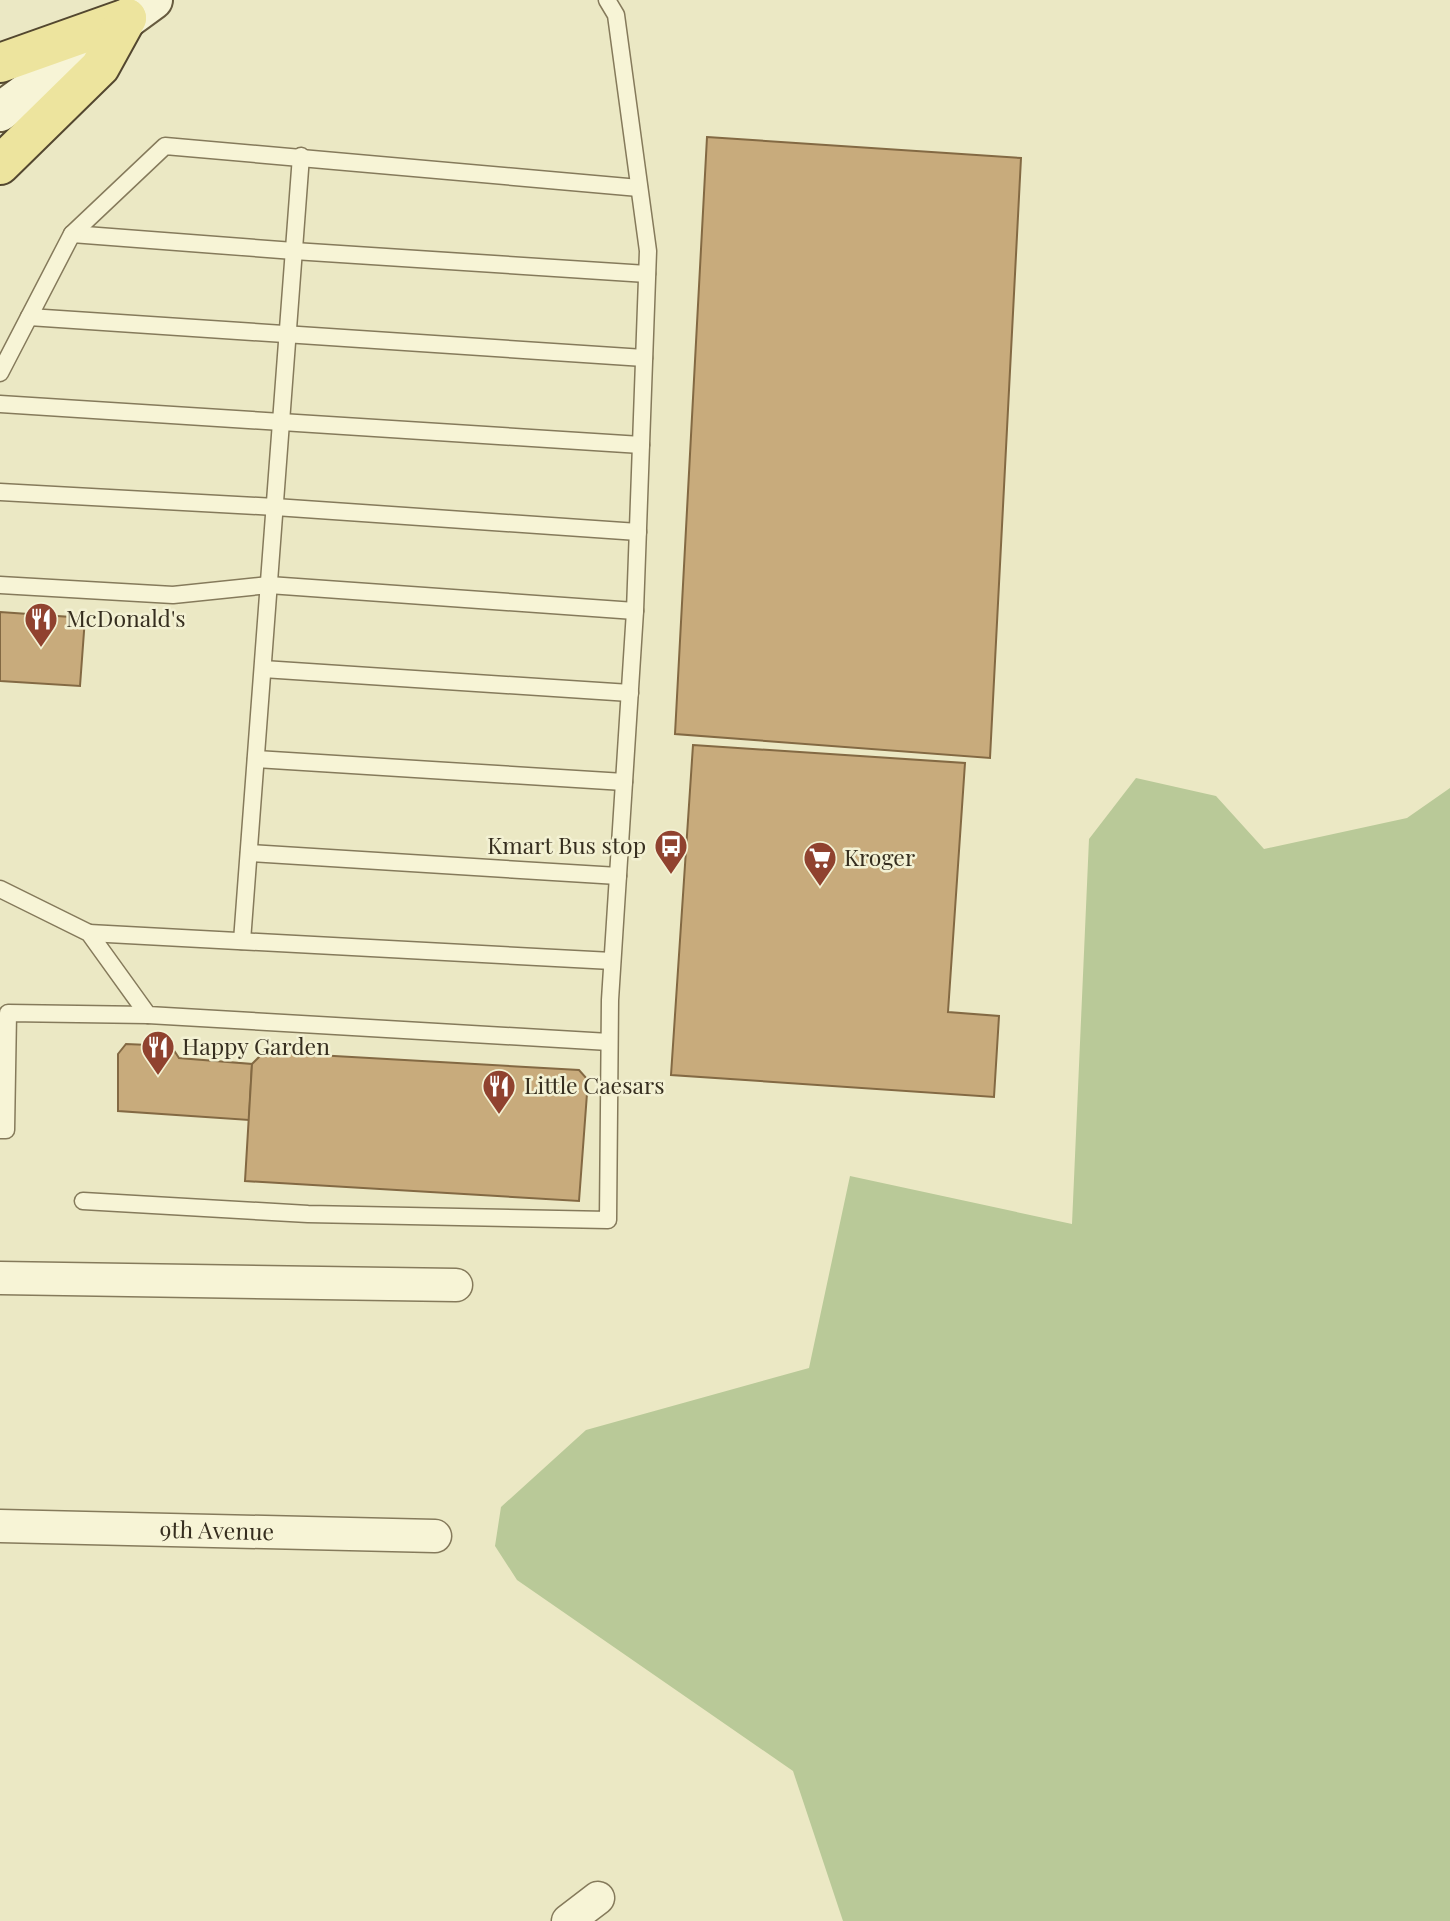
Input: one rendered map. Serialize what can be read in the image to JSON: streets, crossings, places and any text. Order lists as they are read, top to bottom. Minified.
{"streets":{"street":["9th Avenue"]},"places":{"restaurant":["McDonald's","Happy Garden","Little Caesars"],"bus stop":["Kmart Bus stop"],"supermarket":["Kroger"]}}
